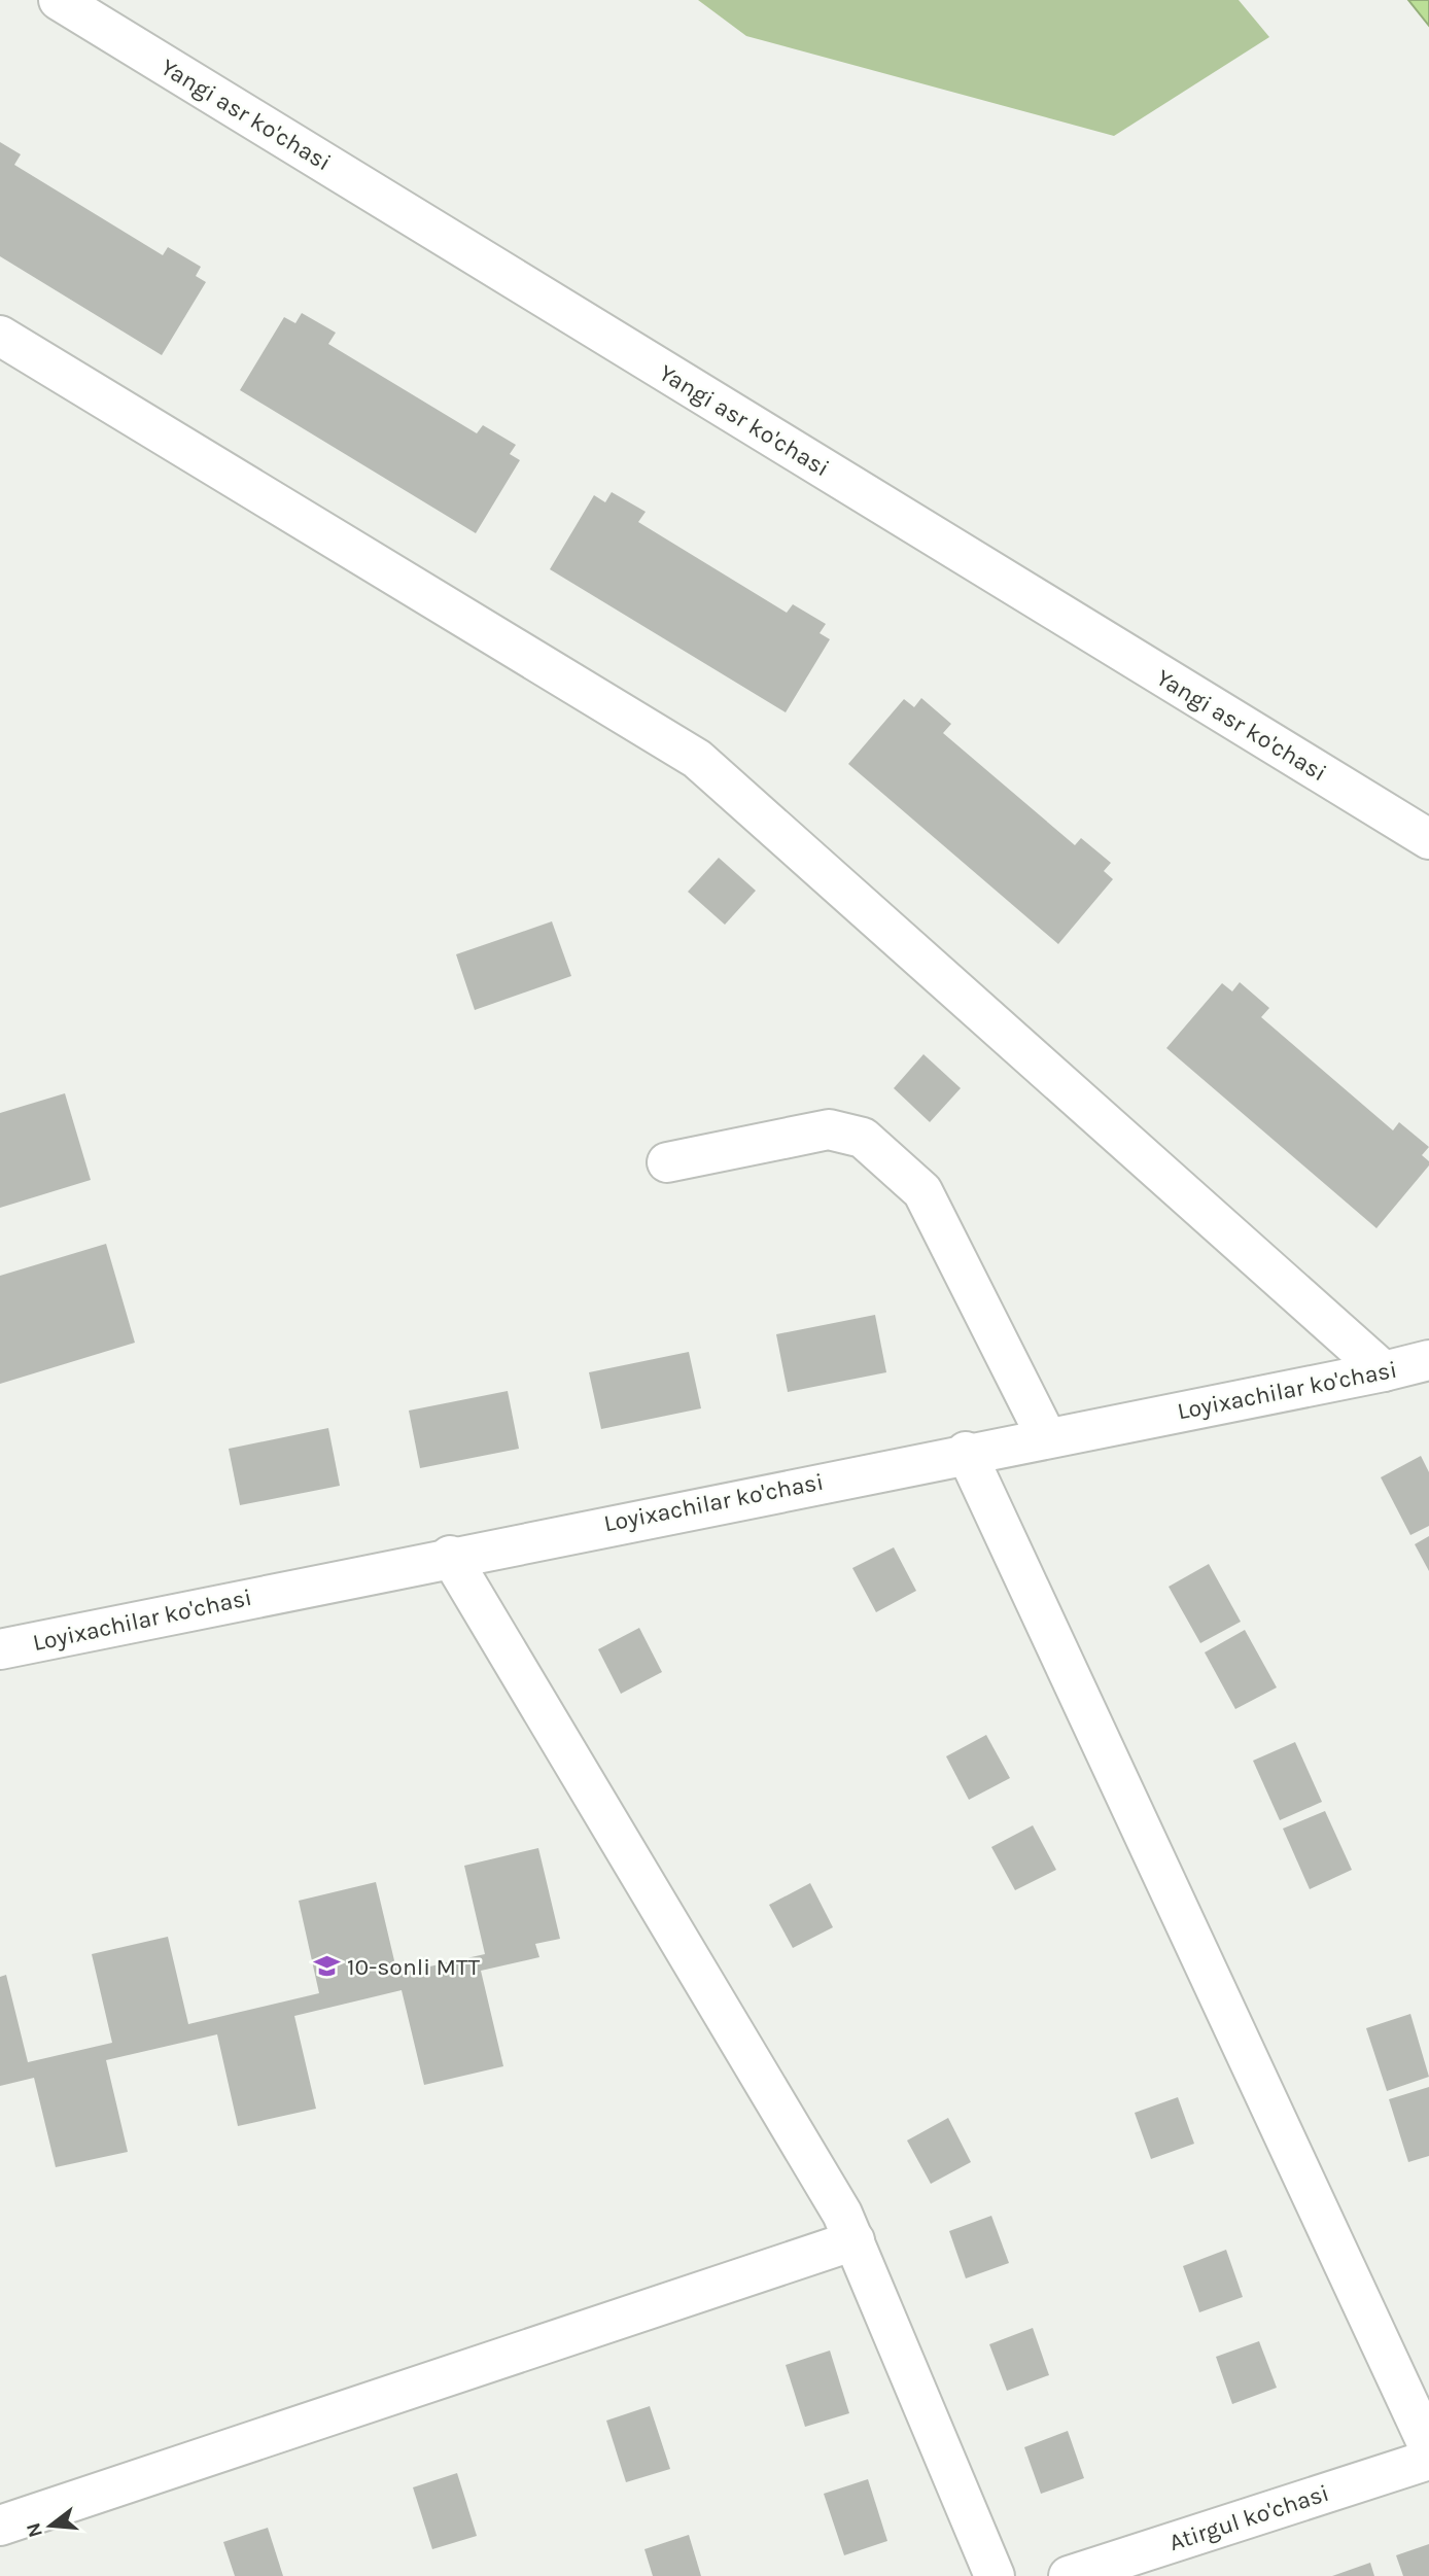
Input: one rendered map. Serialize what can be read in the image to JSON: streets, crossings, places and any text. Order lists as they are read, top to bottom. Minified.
{"streets":{"street":["Yangi asr ko'chasi","Loyixachilar ko'chasi","Atirgul ko'chasi"]},"places":{"school or university":["10-sonli MTT"]},"north":"left"}
